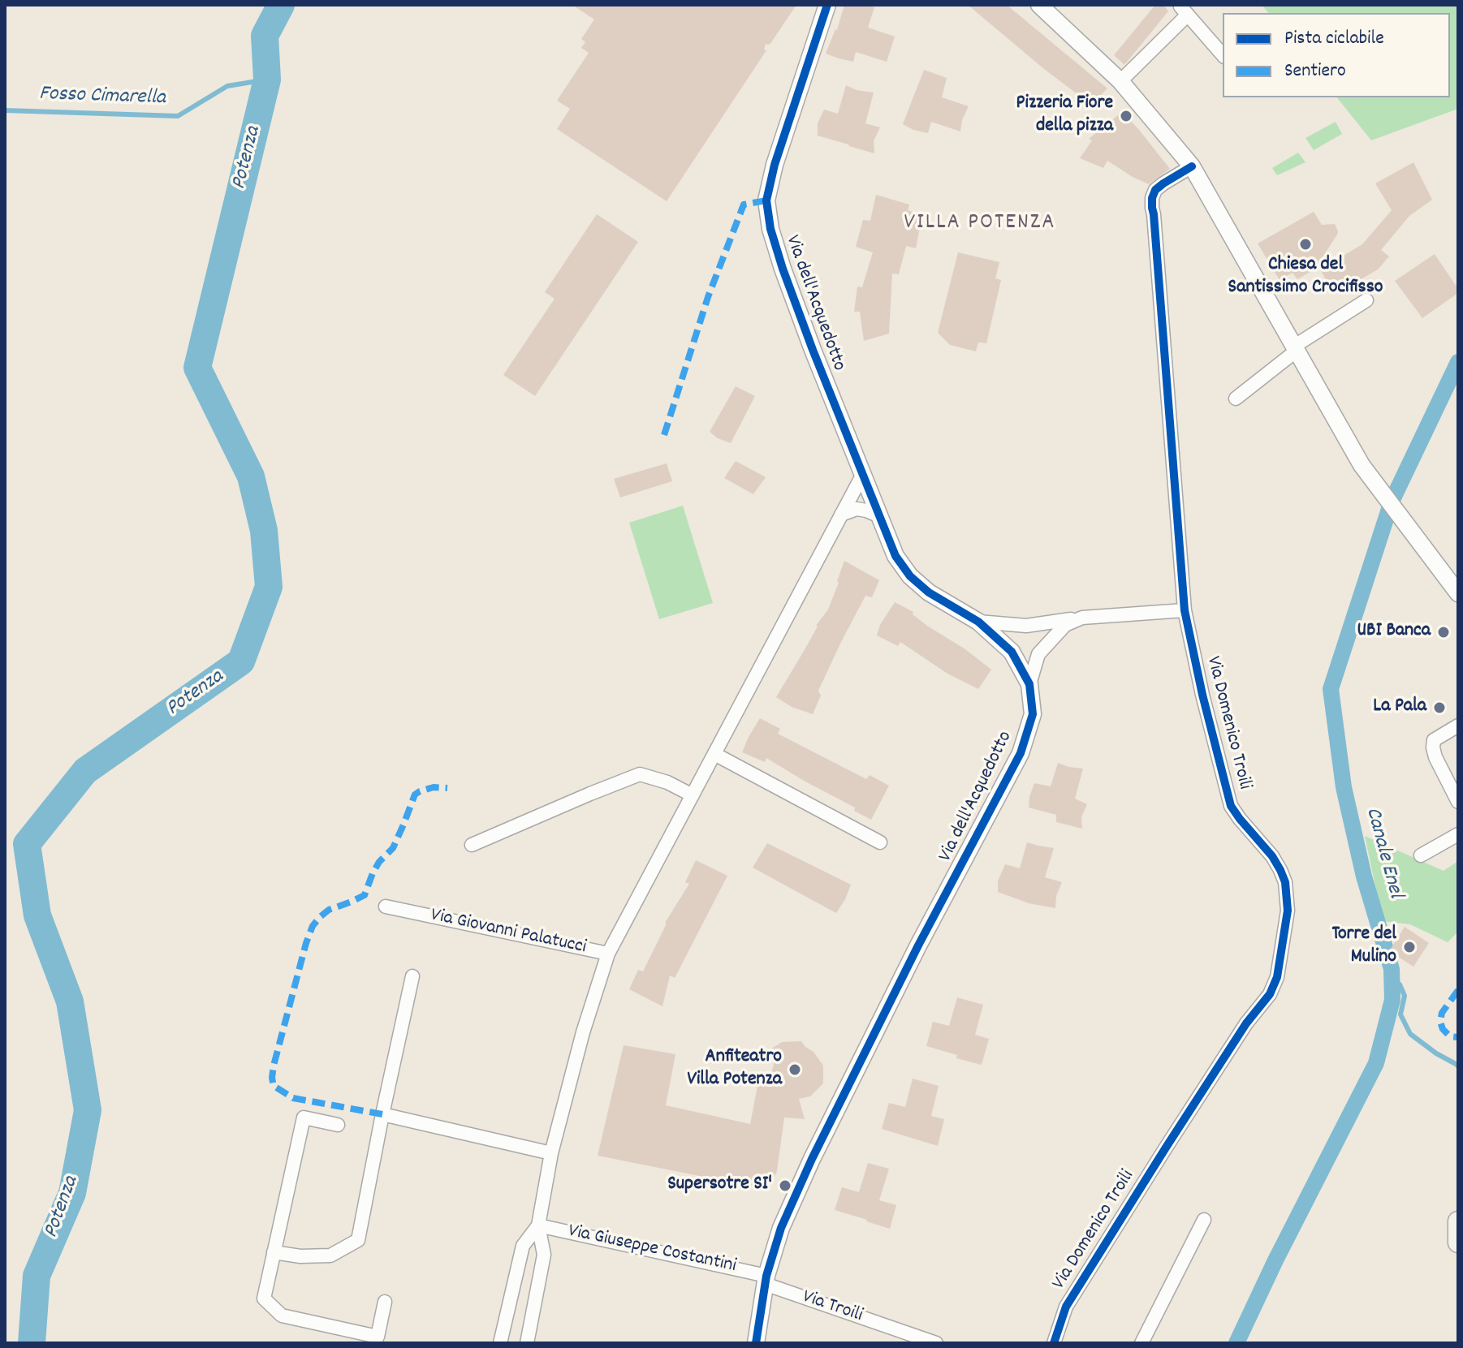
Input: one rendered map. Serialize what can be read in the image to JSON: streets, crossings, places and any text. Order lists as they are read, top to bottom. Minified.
{"streets":{"street":["Via dell'Acquedotto","Via Domenico Troili","Via Giovanni Palatucci","Via Giuseppe Costantini","Via Troili"]},"crossings":[["Via dell'Acquedotto","Via Giovanni Palatucci"],["Via dell'Acquedotto","Via Giuseppe Costantini"],["Via dell'Acquedotto","Via Troili"],["Via Giovanni Palatucci","Via Giuseppe Costantini"],["Via Giuseppe Costantini","Via Troili"]],"districts":["VILLA POTENZA"],"water":["Fosso Cimarella","Potenza","Canale Enel"],"places":["Pizzeria Fiore della pizza","Chiesa del Santissimo Crocifisso","UBI Banca","La Pala","Torre del Mulino","Anfiteatro Villa Potenza","Supersotre SI'"],"legend":["Pista ciclabile","Sentiero"]}
